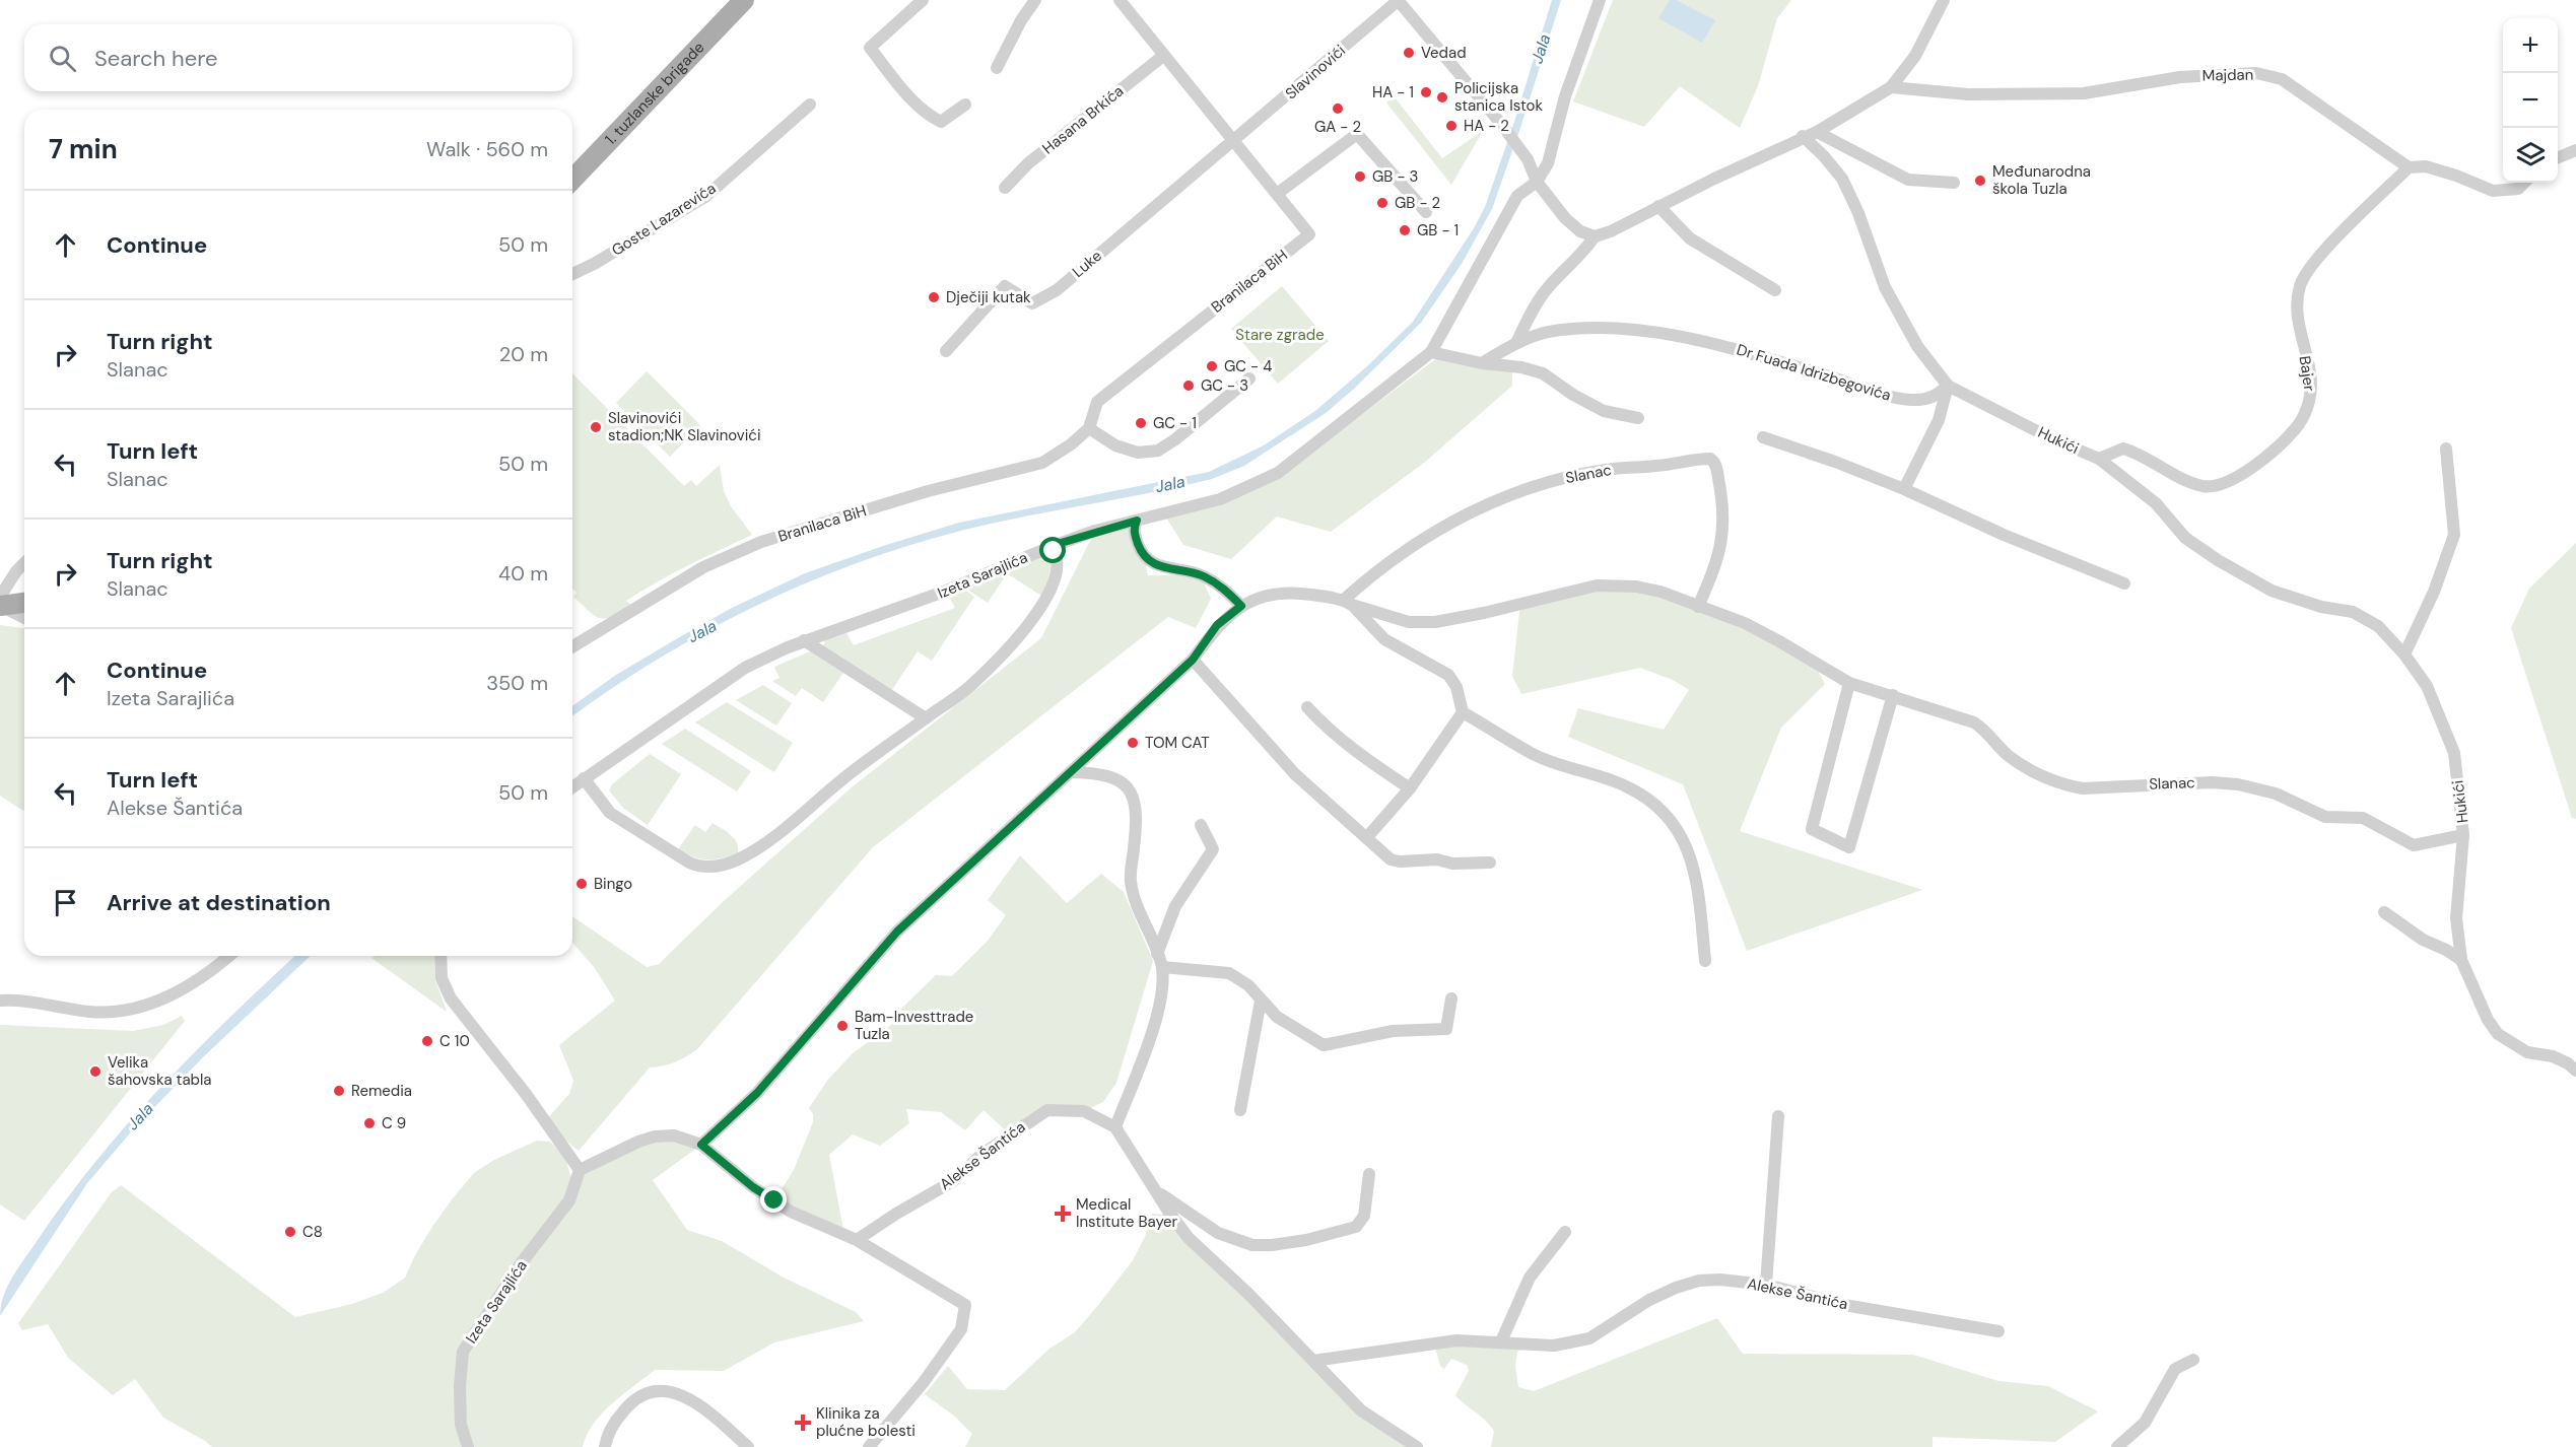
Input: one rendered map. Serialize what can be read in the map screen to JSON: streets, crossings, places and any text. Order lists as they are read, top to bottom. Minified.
{"streets":{"main road":["1. tuzlanske brigade"],"street":["Slavinovići","Majdan","Hasana Brkića","Goste Lazarevića","Luke","Branilaca BiH","Dr Fuada Idrizbegovića","Bajer","Hukići","Slanac","Izeta Sarajlića","Alekse Šantića"]},"crossings":[["Slavinovići","Luke"],["Majdan","Bajer"],["Dr Fuada Idrizbegovića","Hukići"],["Bajer","Hukići"],["Hukići","Slanac"]],"water":["Jala"],"parks":["Stare zgrade"],"places":{"other":["Vedad","HA - 1","Policijska stanica Istok","GA - 2","HA - 2","GB - 3","Međunarodna škola Tuzla","GB - 2","GB - 1","Dječiji kutak","GC - 4","GC - 3","GC - 1","Slavinovići stadion;NK Slavinovići","TOM CAT","Bingo","Bam-Investtrade Tuzla","C 10","Velika šahovska tabla","Remedia","C 9","C8"],"health":["Medical Institute Bayer","Klinika za plućne bolesti"]},"page":{"map_buttons":["+","−"],"search":"Search here","heading":["7 min","Walk · 560 m"],"list":[["Continue","50 m"],["Turn right","Slanac","20 m"],["Turn left","Slanac","50 m"],["Turn right","Slanac","40 m"],["Continue","Izeta Sarajlića","350 m"],["Turn left","Alekse Šantića","50 m"],"Arrive at destination"]}}
